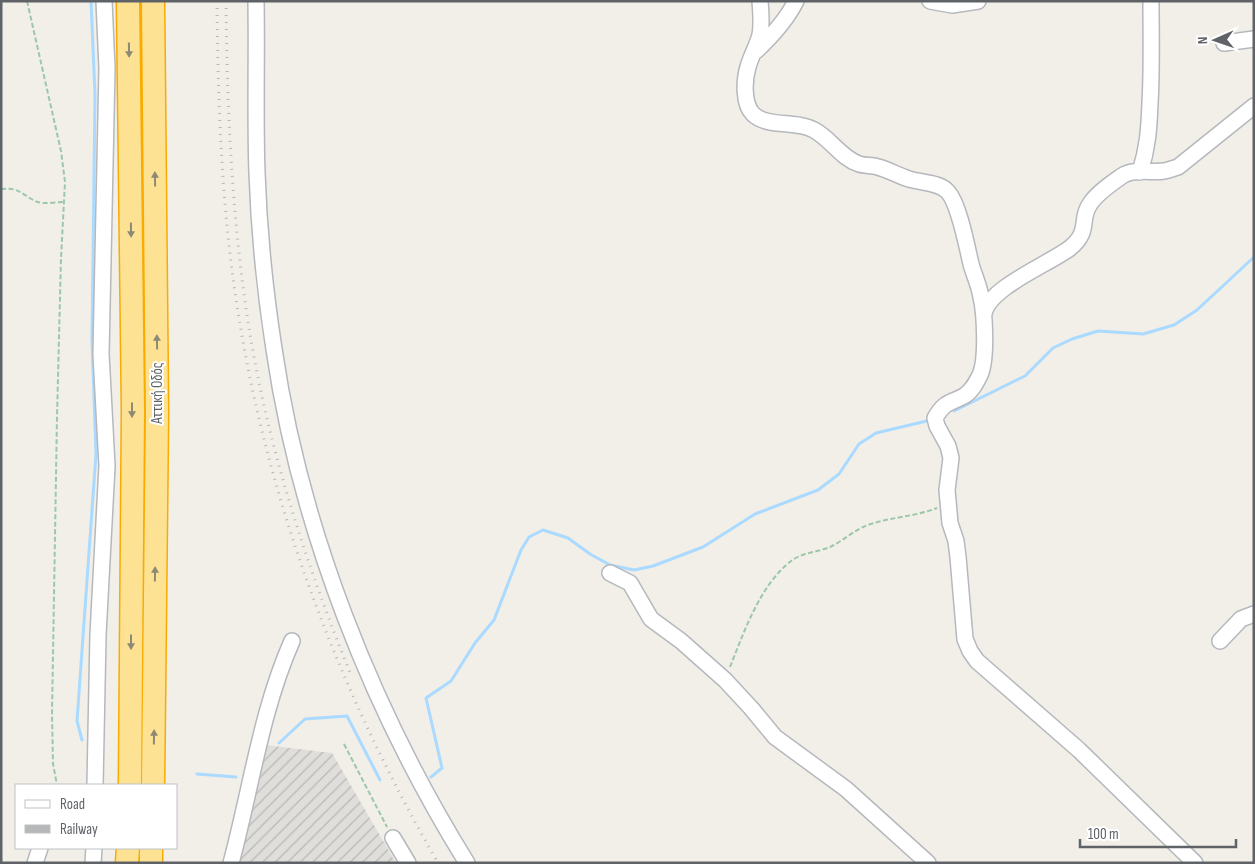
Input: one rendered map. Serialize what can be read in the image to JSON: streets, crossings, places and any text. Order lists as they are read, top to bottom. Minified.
{"streets":{"highway":["Αττική Οδός"]},"legend":["Road","Railway"],"scale_bar":"100 m","north":"left"}
